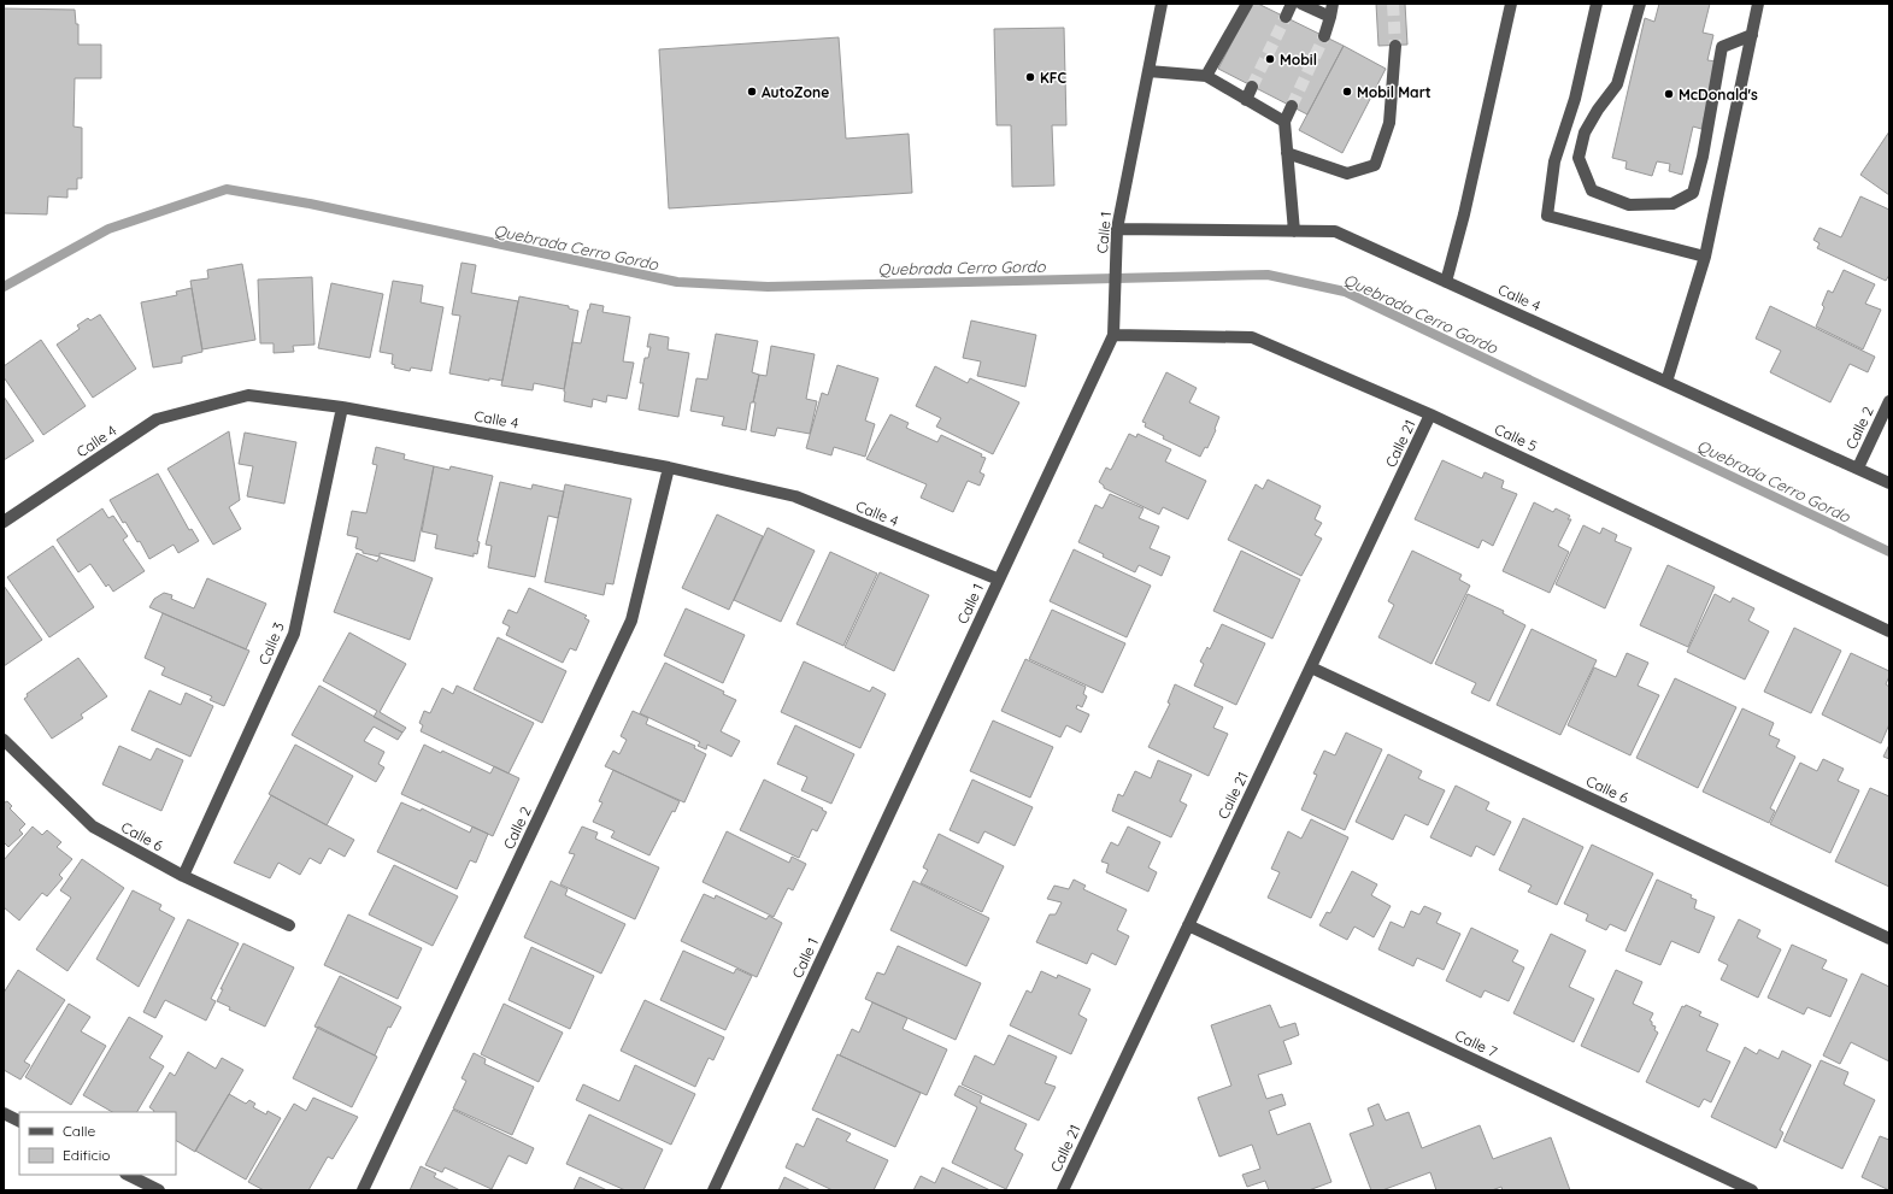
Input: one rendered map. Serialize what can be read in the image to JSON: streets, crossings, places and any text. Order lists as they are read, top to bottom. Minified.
{"streets":{"street":["Calle 1","Calle 4","Calle 2","Calle 5","Calle 21","Calle 3","Calle 6","Calle 7"]},"crossings":[["Calle 1","Calle 4"],["Calle 1","Calle 5"],["Calle 4","Calle 2"],["Calle 4","Calle 3"],["Calle 5","Calle 21"],["Calle 21","Calle 6"],["Calle 21","Calle 7"],["Calle 3","Calle 6"]],"water":["Quebrada Cerro Gordo"],"places":["Mobil","KFC","AutoZone","Mobil Mart","McDonald's"],"legend":["Calle","Edificio"]}
